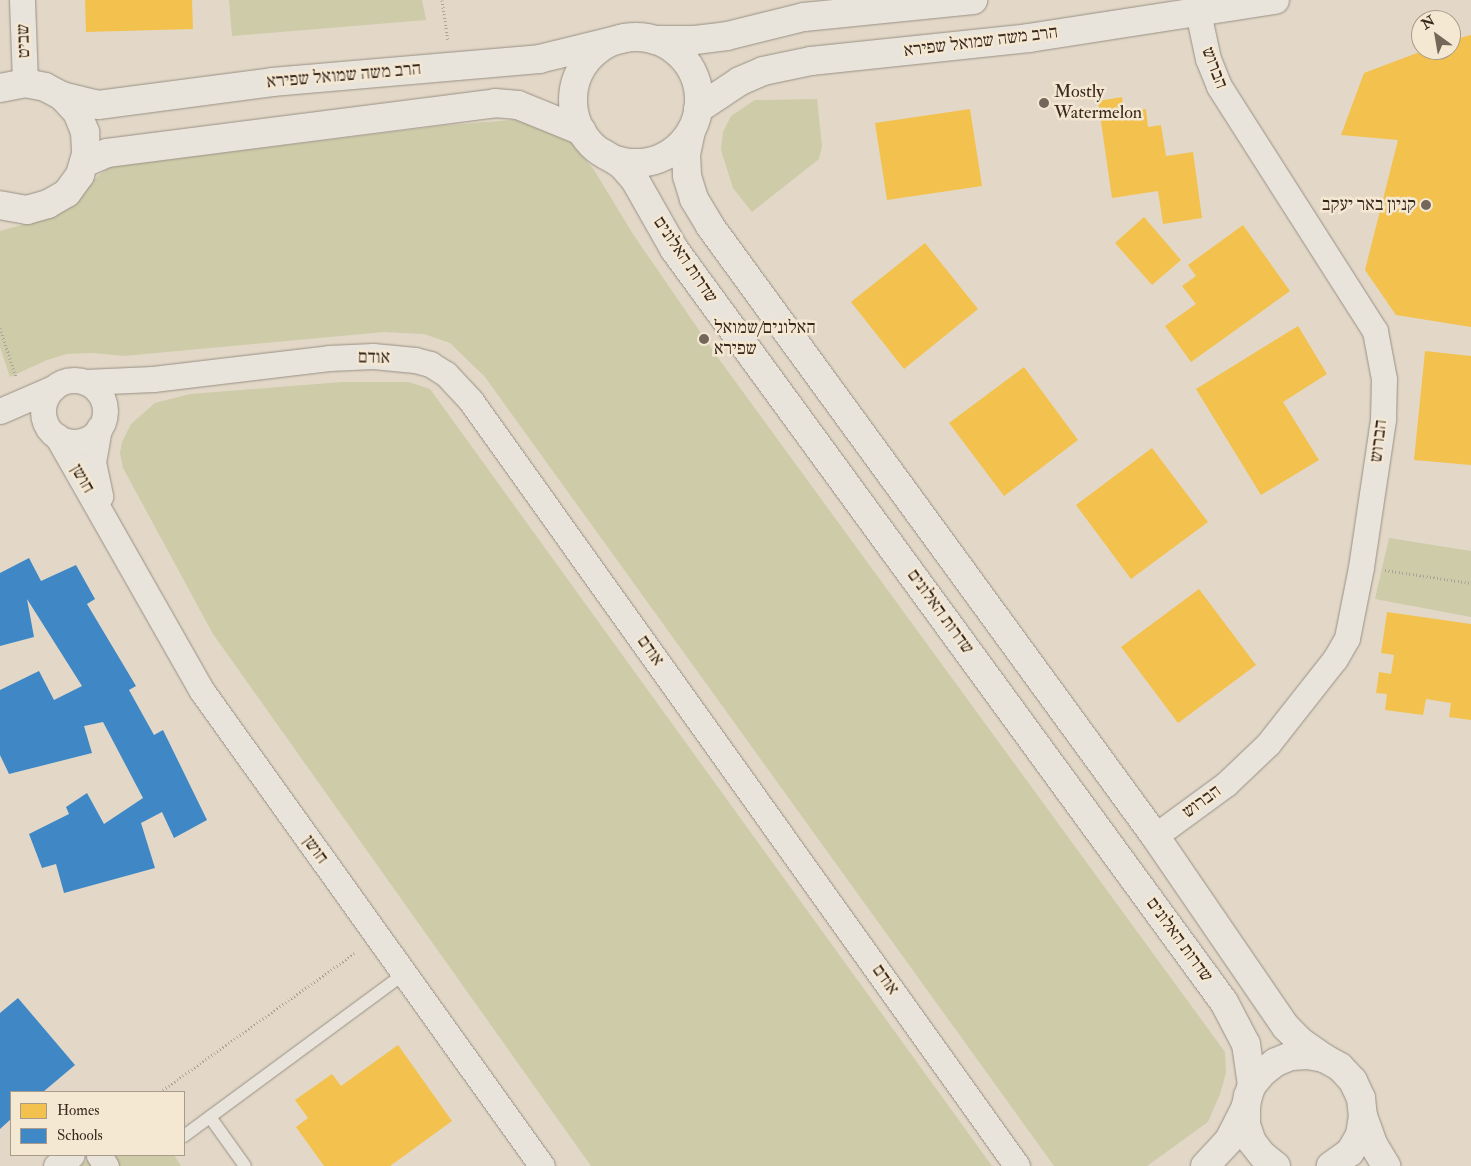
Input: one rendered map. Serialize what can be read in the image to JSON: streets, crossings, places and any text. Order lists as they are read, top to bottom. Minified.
{"streets":{"main road":["הרב משה שמואל שפירא","שדרות האלונים"],"street":["שביט","הברוש","אודם","חושן"]},"crossings":[["הרב משה שמואל שפירא","הברוש"],["הרב משה שמואל שפירא","שדרות האלונים"],["אודם","חושן"]],"places":["Mostly Watermelon","קניון באר יעקב","האלונים/שמואל שפירא"],"legend":["Homes","Schools"],"north":"top left"}
